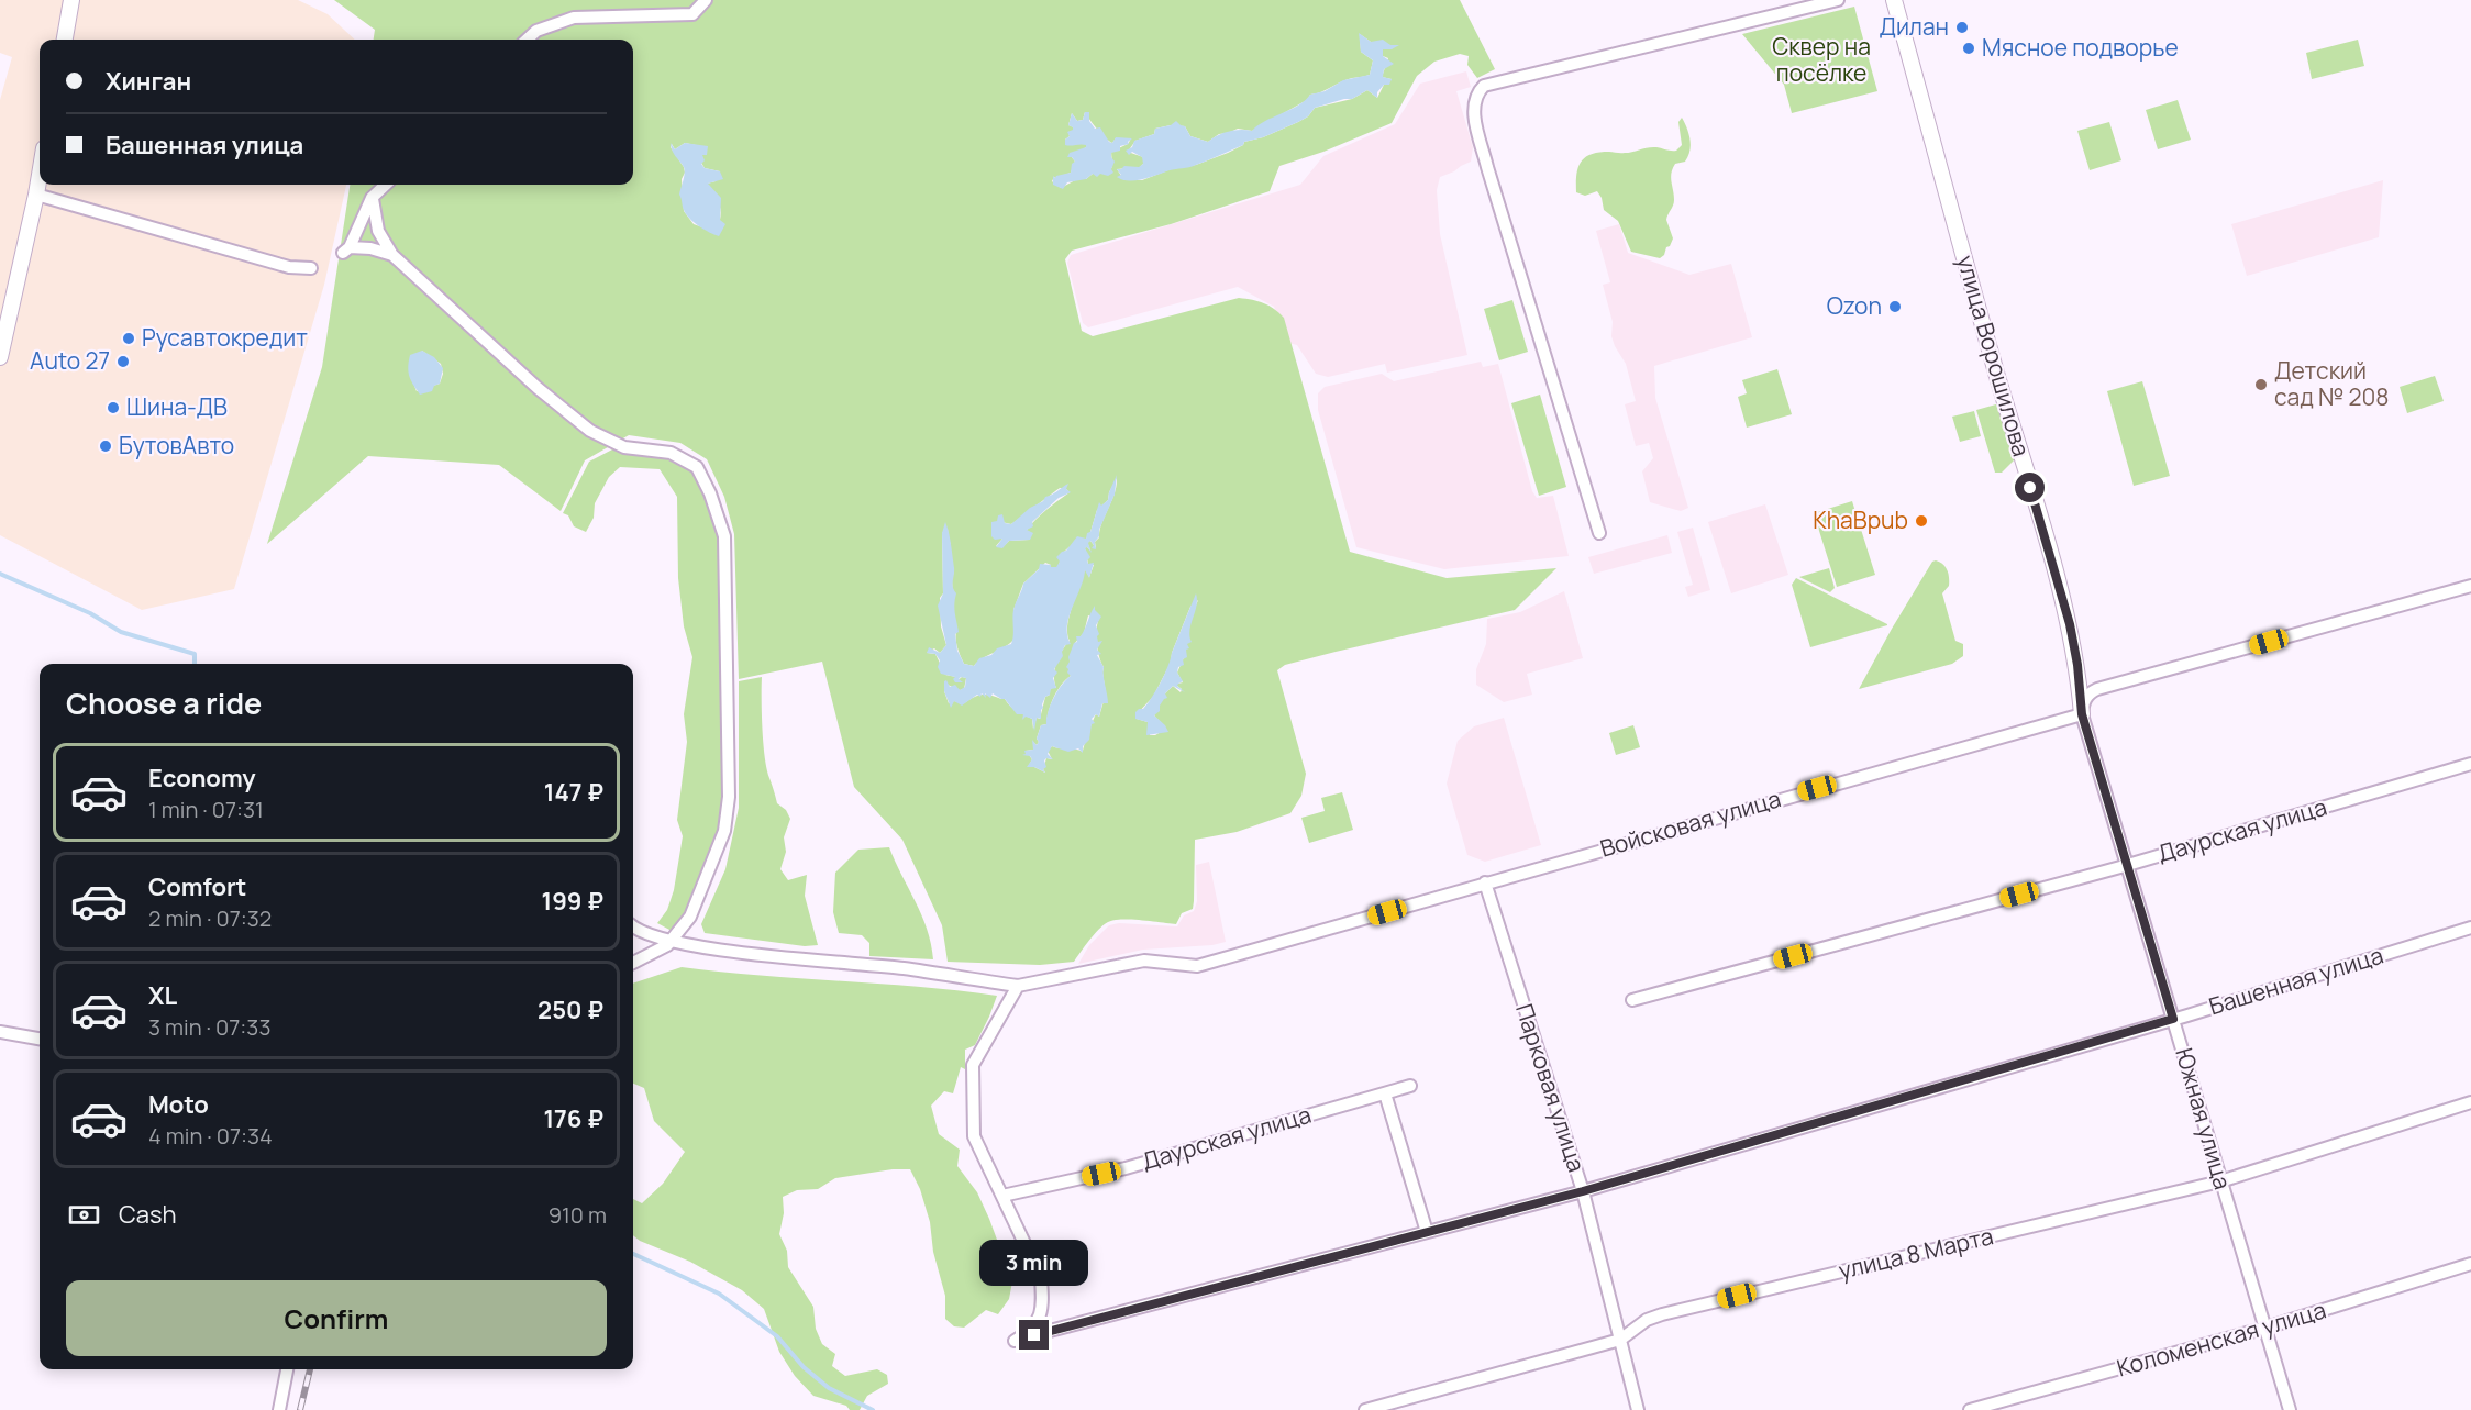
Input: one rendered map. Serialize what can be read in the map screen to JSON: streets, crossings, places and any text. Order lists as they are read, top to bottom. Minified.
{"streets":{"main road":["улица Ворошилова"],"street":["Войсковая улица","Даурская улица","Башенная улица","Парковая улица","Южная улица","улица 8 Марта","Коломенская улица"]},"crossings":[["улица Ворошилова","Войсковая улица"],["улица Ворошилова","Южная улица"],["Войсковая улица","Парковая улица"],["Войсковая улица","Южная улица"],["Даурская улица","Башенная улица"],["Даурская улица","Южная улица"],["Башенная улица","Парковая улица"],["Башенная улица","Южная улица"],["Парковая улица","улица 8 Марта"],["Южная улица","улица 8 Марта"],["Южная улица","Коломенская улица"]],"parks":["Сквер на посёлке"],"places":["Дилан","Мясное подворье","Ozon","Русавтокредит","Auto 27","Детский сад № 208","Шина-ДВ","БутовАвто","KhaBpub"],"page":{"banner":["Хинган","Башенная улица"],"heading":"Choose a ride","list":[{"name":"Economy","note":"1 min · 07:31","value":"147 ₽"},{"name":"Comfort","note":"2 min · 07:32","value":"199 ₽"},{"name":"XL","note":"3 min · 07:33","value":"250 ₽"},{"name":"Moto","note":"4 min · 07:34","value":"176 ₽"}],"pay":["Cash","910 m"],"bubble":"3 min","buttons":"Confirm"}}
